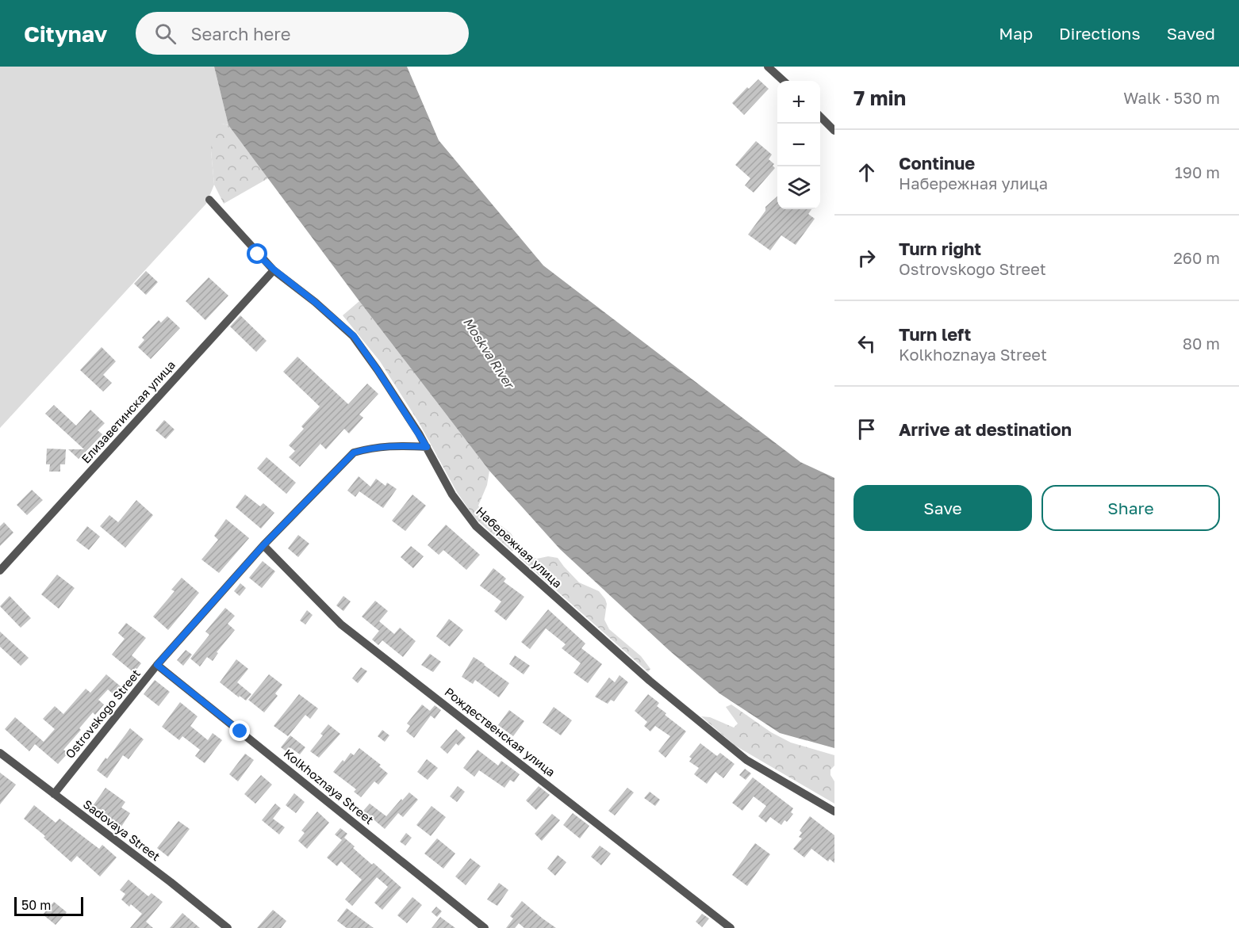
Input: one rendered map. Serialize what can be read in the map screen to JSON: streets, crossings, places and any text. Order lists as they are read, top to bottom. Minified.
{"streets":{"street":["Елизаветинская улица","Набережная улица","Ostrovskogo Street","Рождественская улица","Kolkhoznaya Street","Sadovaya Street"]},"crossings":[["Елизаветинская улица","Набережная улица"],["Набережная улица","Ostrovskogo Street"],["Ostrovskogo Street","Рождественская улица"],["Ostrovskogo Street","Kolkhoznaya Street"],["Ostrovskogo Street","Sadovaya Street"]],"water":["Moskva River"],"scale_bar":"50 m","page":{"header":"Citynav","search":"Search here","nav":["Map","Directions","Saved"],"heading":["7 min","Walk · 530 m"],"map_buttons":["+","−"],"list":[["Continue","Набережная улица","190 m"],["Turn right","Ostrovskogo Street","260 m"],["Turn left","Kolkhoznaya Street","80 m"],"Arrive at destination"],"buttons":["Save","Share"],"scale":"50 m"}}
